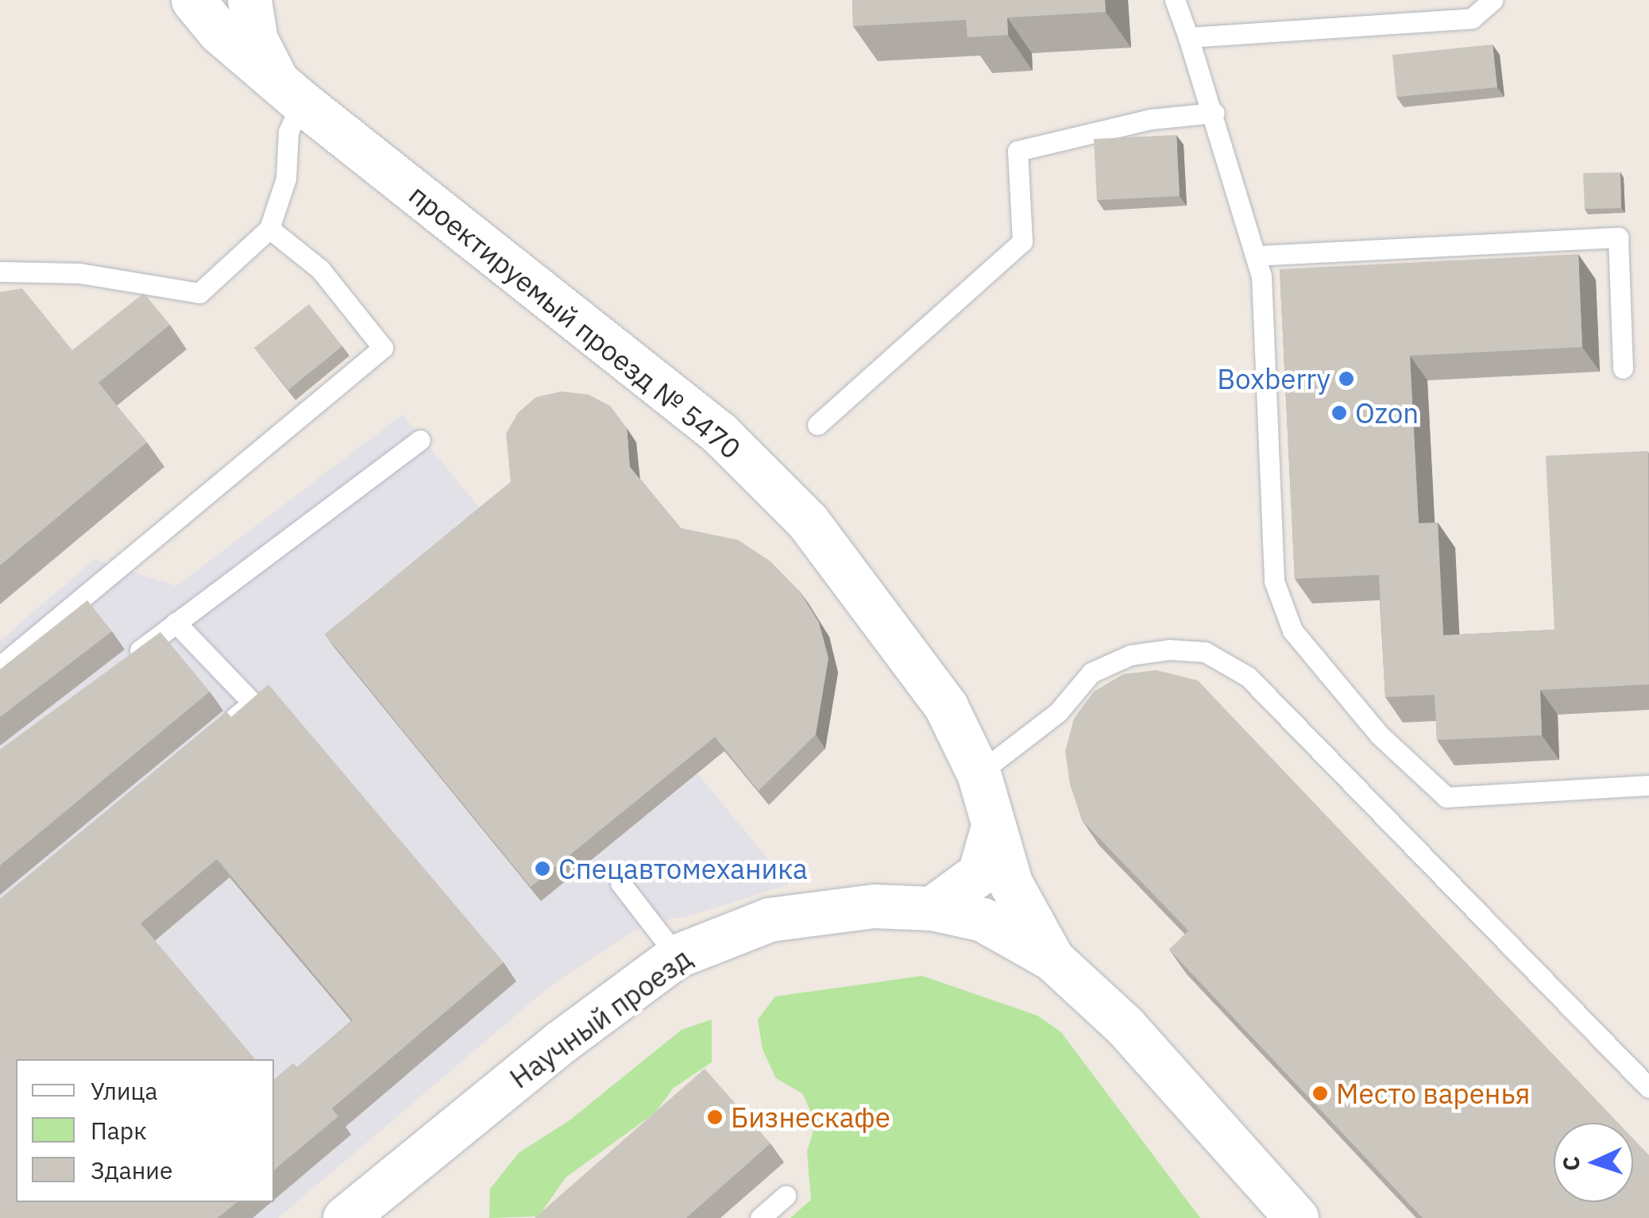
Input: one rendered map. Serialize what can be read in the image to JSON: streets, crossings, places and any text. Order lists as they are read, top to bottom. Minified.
{"streets":{"street":["проектируемый проезд № 5470","Научный проезд"]},"crossings":[["проектируемый проезд № 5470","Научный проезд"]],"places":["Boxberry","Ozon","Спецавтомеханика","Место варенья","Бизнескафе"],"legend":["Улица","Парк","Здание"],"north":"left"}
